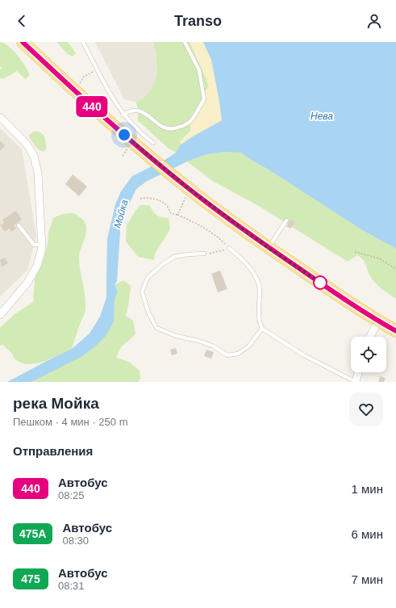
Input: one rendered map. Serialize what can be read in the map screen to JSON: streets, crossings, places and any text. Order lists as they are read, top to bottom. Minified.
{"water":["Нева","Мойка"],"lines":["bus line 440"],"page":{"header":"Transo","on_map":"440","heading":[["река Мойка","Пешком · 4 мин · 250 m"],"Отправления"],"list":[{"mark":"440","name":"Автобус","note":"08:25","value":"1 мин"},{"mark":"475А","name":"Автобус","note":"08:30","value":"6 мин"},{"mark":"475","name":"Автобус","note":"08:31","value":"7 мин"}]}}
